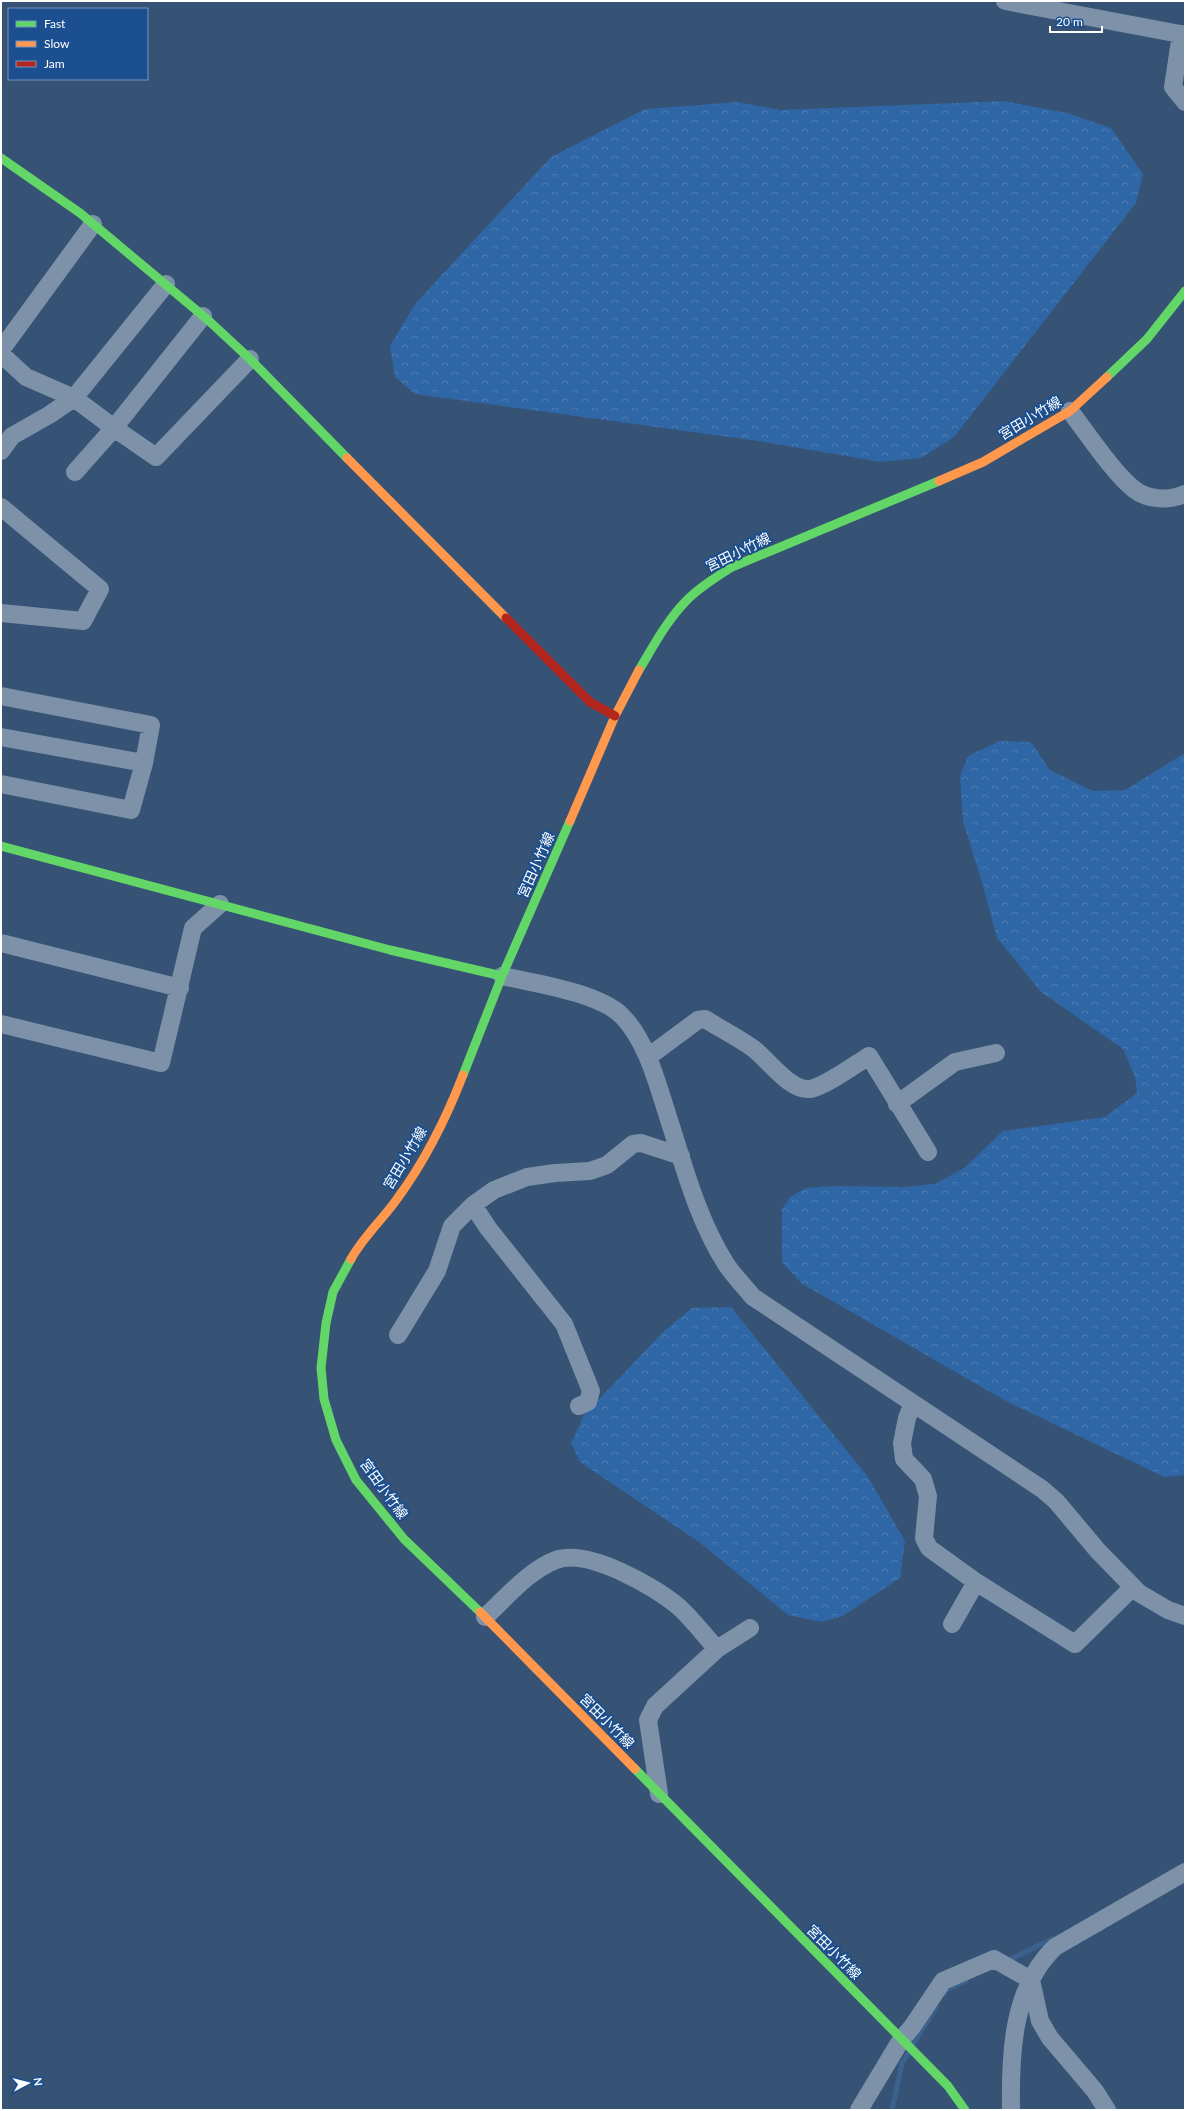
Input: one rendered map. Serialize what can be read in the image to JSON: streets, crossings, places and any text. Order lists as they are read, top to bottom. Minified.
{"streets":{"main road":["宮田小竹線"]},"legend":["Fast","Slow","Jam"],"scale_bar":"20 m","north":"right"}
